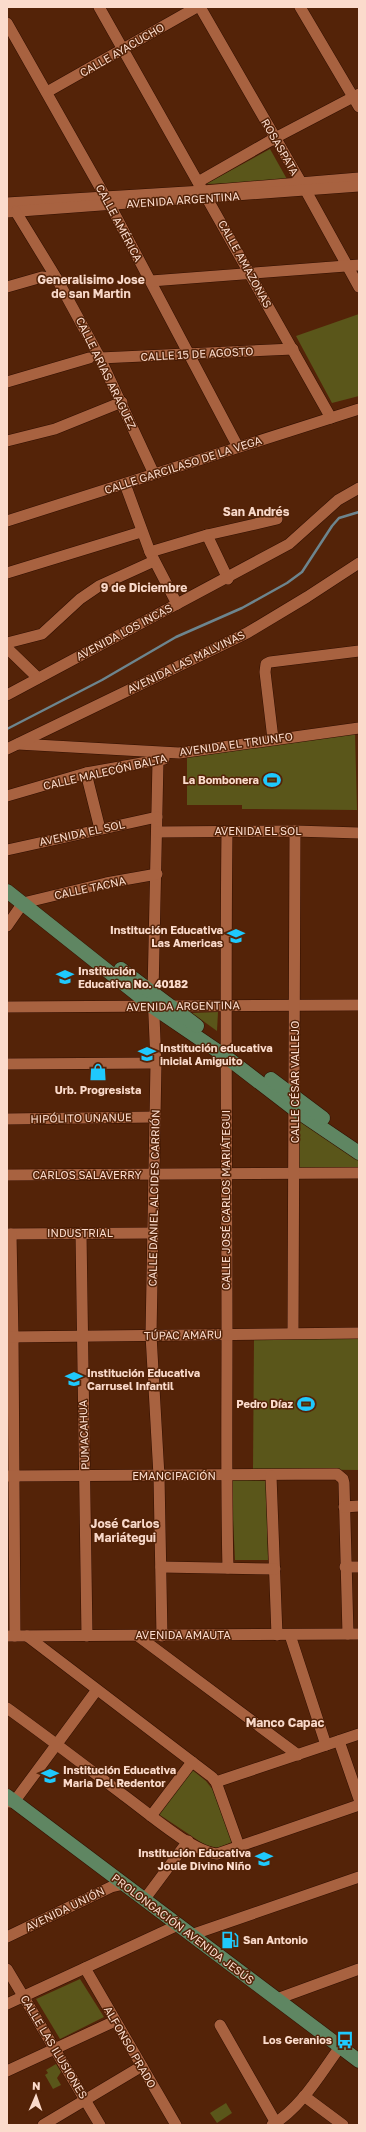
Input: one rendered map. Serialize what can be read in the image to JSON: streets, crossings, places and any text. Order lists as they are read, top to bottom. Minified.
{"streets":{"main road":["PROLONGACIÓN AVENIDA JESÚS"],"street":["CALLE AYACUCHO","ROSASPATA","AVENIDA ARGENTINA","CALLE AMÉRICA","CALLE AMAZONAS","CALLE 15 DE AGOSTO","CALLE ARIAS ARAGUEZ","CALLE GARCILASO DE LA VEGA","AVENIDA LOS INCAS","AVENIDA LAS MALVINAS","AVENIDA EL TRIUNFO","CALLE MALECÓN BALTA","AVENIDA EL SOL","CALLE TACNA","CALLE CÉSAR VALLEJO","HIPÓLITO UNANUE","CARLOS SALAVERRY","CALLE DANIEL ALCIDES CARRIÓN","CALLE JOSÉ CARLOS MARIÁTEGUI","INDUSTRIAL","TÚPAC AMARU","PUMACAHUA","EMANCIPACIÓN","AVENIDA AMAUTA","AVENIDA UNIÓN","CALLE LAS ILUSIONES","ALFONSO PRADO"]},"crossings":[["CALLE AYACUCHO","CALLE AMÉRICA"],["CALLE AYACUCHO","CALLE AMAZONAS"],["ROSASPATA","AVENIDA ARGENTINA"],["AVENIDA ARGENTINA","CALLE AMÉRICA"],["AVENIDA ARGENTINA","CALLE AMAZONAS"],["AVENIDA ARGENTINA","CALLE ARIAS ARAGUEZ"],["AVENIDA ARGENTINA","CALLE CÉSAR VALLEJO"],["AVENIDA ARGENTINA","CALLE DANIEL ALCIDES CARRIÓN"],["AVENIDA ARGENTINA","CALLE JOSÉ CARLOS MARIÁTEGUI"],["CALLE AMÉRICA","CALLE 15 DE AGOSTO"],["CALLE AMÉRICA","CALLE GARCILASO DE LA VEGA"],["CALLE AMAZONAS","CALLE 15 DE AGOSTO"],["CALLE AMAZONAS","CALLE GARCILASO DE LA VEGA"],["CALLE 15 DE AGOSTO","CALLE ARIAS ARAGUEZ"],["CALLE ARIAS ARAGUEZ","CALLE GARCILASO DE LA VEGA"],["AVENIDA LAS MALVINAS","AVENIDA EL TRIUNFO"],["AVENIDA EL TRIUNFO","CALLE MALECÓN BALTA"],["CALLE MALECÓN BALTA","CALLE DANIEL ALCIDES CARRIÓN"],["AVENIDA EL SOL","CALLE CÉSAR VALLEJO"],["AVENIDA EL SOL","CALLE DANIEL ALCIDES CARRIÓN"],["AVENIDA EL SOL","CALLE JOSÉ CARLOS MARIÁTEGUI"],["CALLE TACNA","CALLE DANIEL ALCIDES CARRIÓN"],["CALLE CÉSAR VALLEJO","CARLOS SALAVERRY"],["CALLE CÉSAR VALLEJO","TÚPAC AMARU"],["HIPÓLITO UNANUE","CALLE DANIEL ALCIDES CARRIÓN"],["CARLOS SALAVERRY","CALLE DANIEL ALCIDES CARRIÓN"],["CARLOS SALAVERRY","CALLE JOSÉ CARLOS MARIÁTEGUI"],["CALLE DANIEL ALCIDES CARRIÓN","INDUSTRIAL"],["CALLE DANIEL ALCIDES CARRIÓN","TÚPAC AMARU"],["CALLE DANIEL ALCIDES CARRIÓN","EMANCIPACIÓN"],["CALLE DANIEL ALCIDES CARRIÓN","AVENIDA AMAUTA"],["CALLE JOSÉ CARLOS MARIÁTEGUI","TÚPAC AMARU"],["CALLE JOSÉ CARLOS MARIÁTEGUI","EMANCIPACIÓN"],["INDUSTRIAL","PUMACAHUA"],["TÚPAC AMARU","PUMACAHUA"],["PUMACAHUA","EMANCIPACIÓN"],["PUMACAHUA","AVENIDA AMAUTA"],["AVENIDA UNIÓN","PROLONGACIÓN AVENIDA JESÚS"]],"districts":["Generalisimo Jose de san Martin","San Andrés","9 de Diciembre","José Carlos Mariátegui","Manco Capac"],"places":{"sports":["La Bombonera","Pedro Díaz"],"school or university":["Institución Educativa Las Americas","Institución Educativa No. 40182","Institución educativa inicial Amiguito","Institución Educativa Carrusel Infantil","Institución Educativa Maria Del Redentor","Institución Educativa Joule Divino Niño"],"shop":["Urb. Progresista"],"fuel station":["San Antonio"],"bus stop":["Los Geranios"]},"north":"top"}
